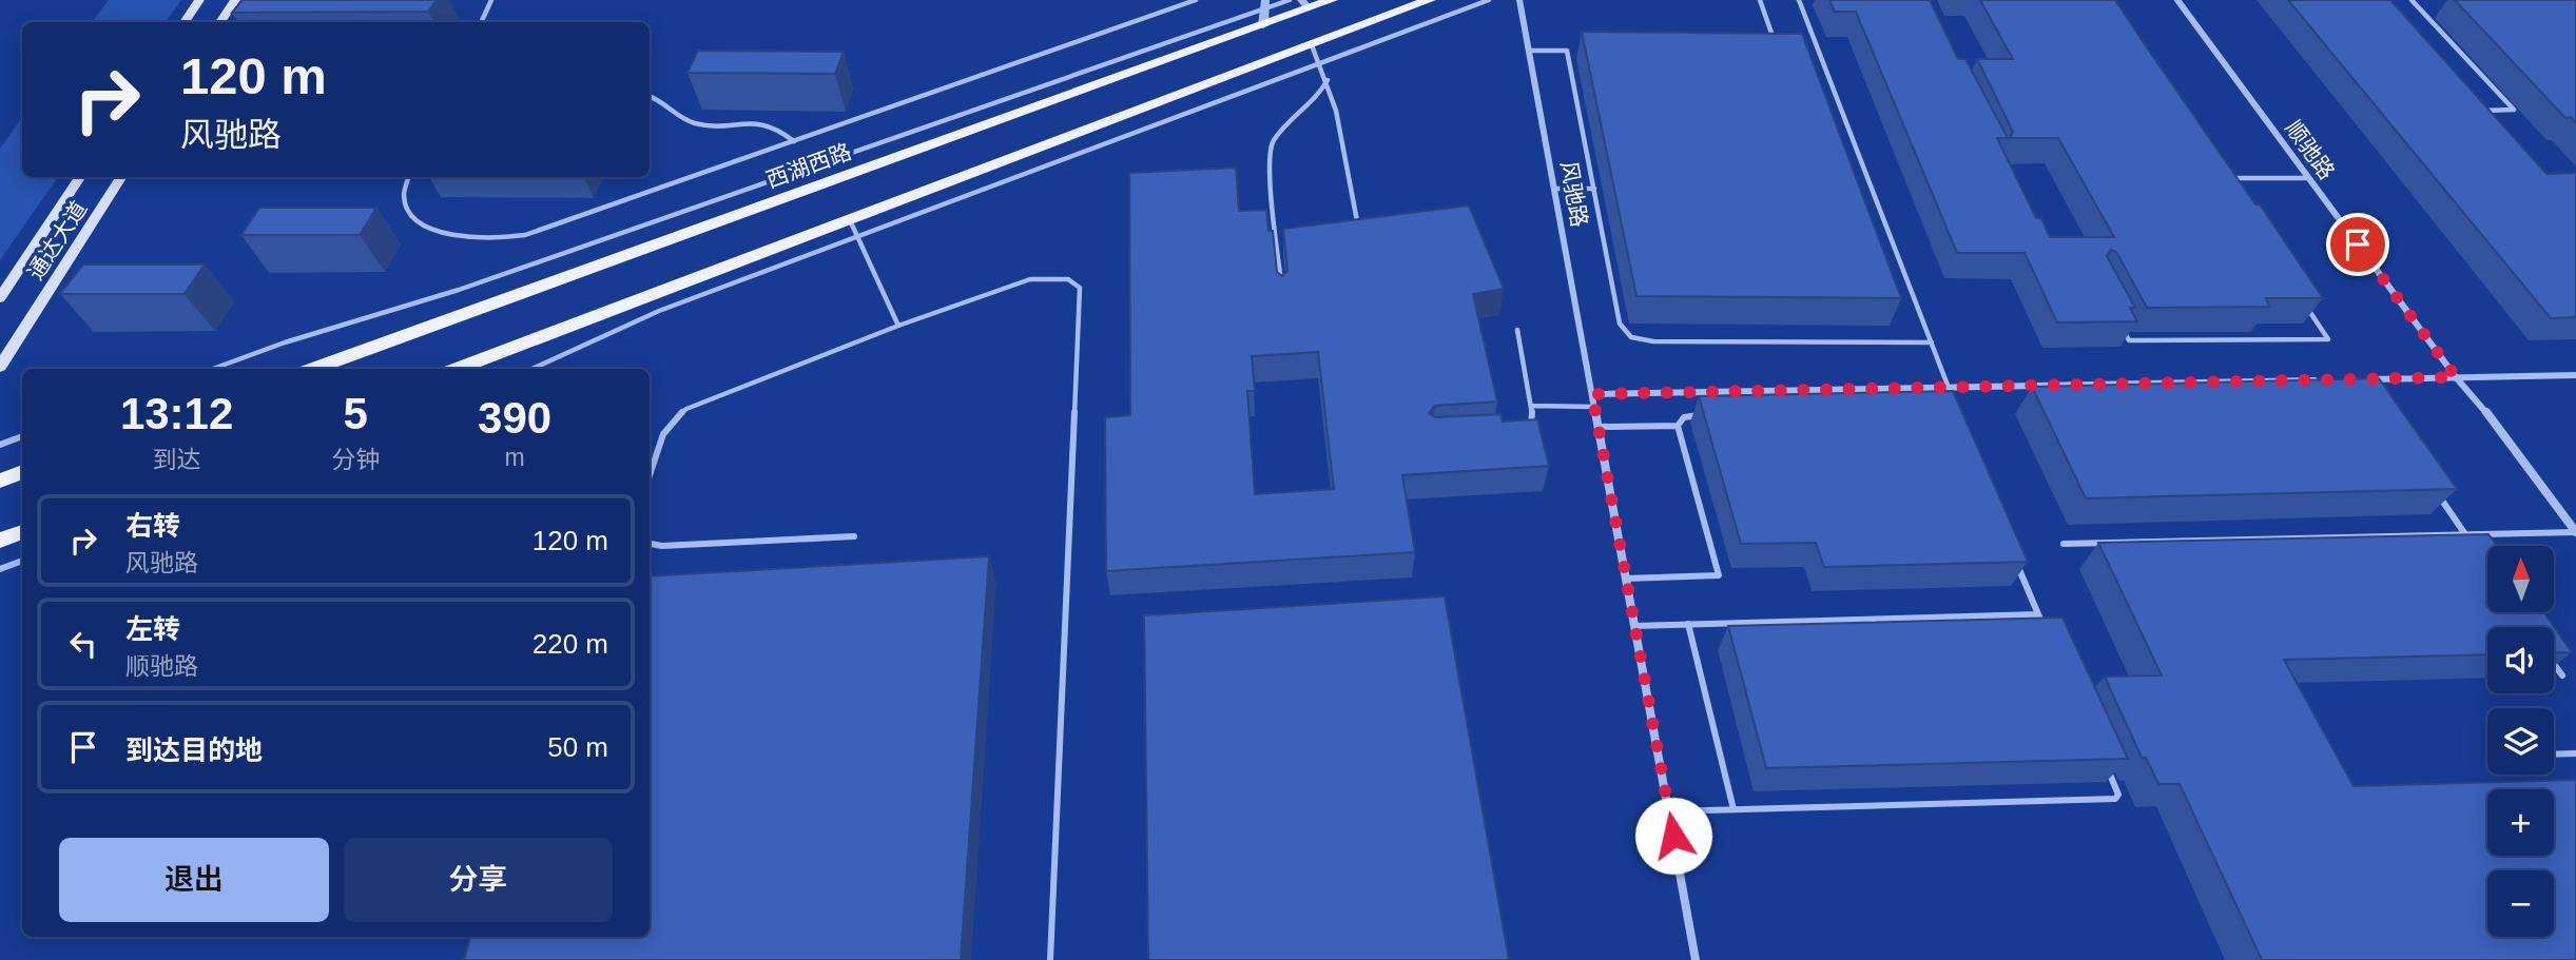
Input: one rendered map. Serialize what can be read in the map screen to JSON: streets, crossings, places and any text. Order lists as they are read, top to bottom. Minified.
{"streets":{"main road":["西湖西路","通达大道"],"street":["顺驰路","风驰路"]},"north":"top","page":{"turn":["120 m","风驰路"],"eta":["13:12","到达","5","分钟","390","m"],"list":[{"name":"右转","note":"风驰路","value":"120 m"},{"name":"左转","note":"顺驰路","value":"220 m"},{"name":"到达目的地","value":"50 m"}],"map_buttons":["+","−"],"buttons":["退出","分享"]}}
